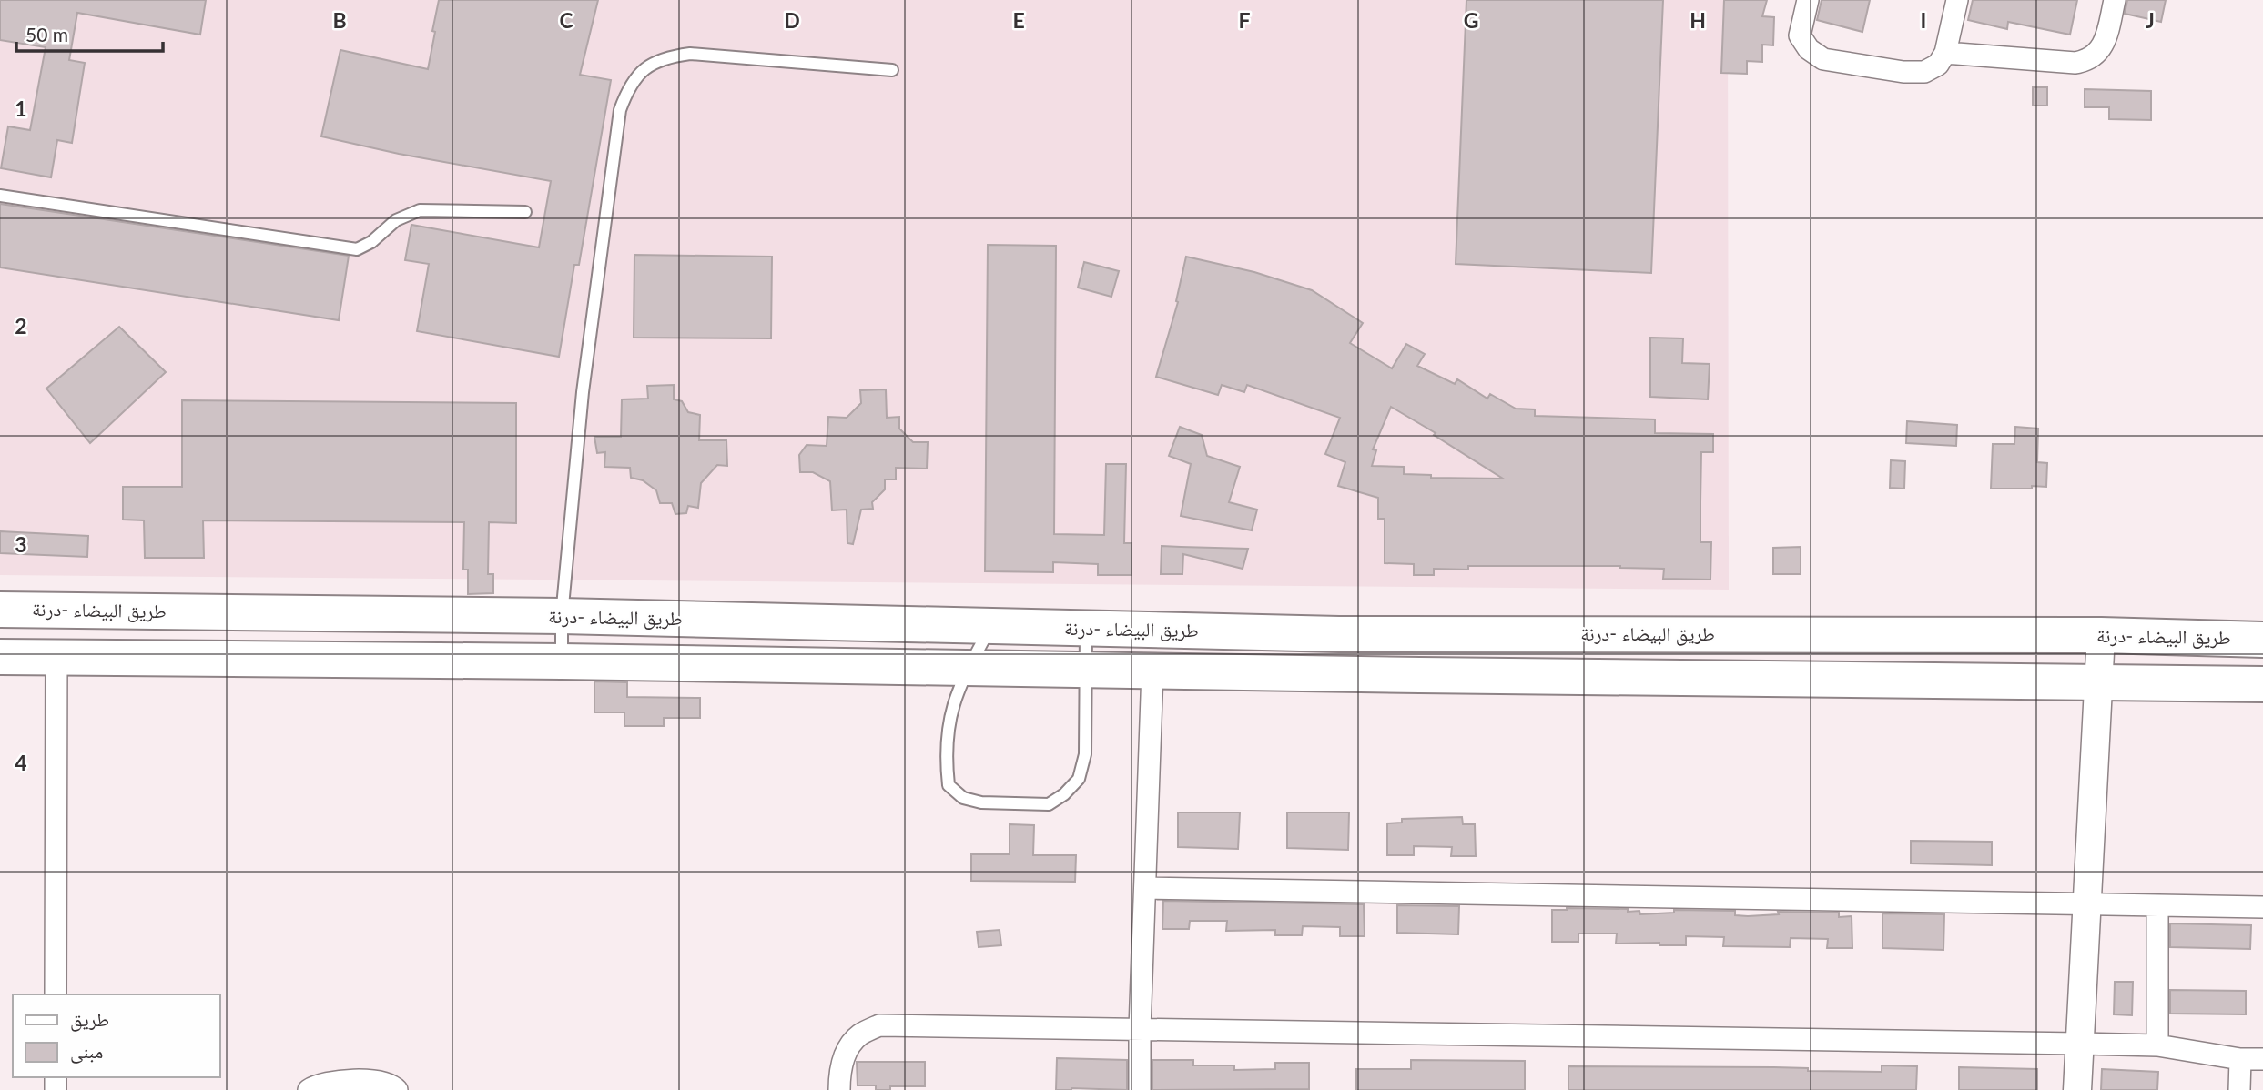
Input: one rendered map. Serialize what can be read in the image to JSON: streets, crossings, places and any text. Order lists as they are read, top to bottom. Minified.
{"streets":{"highway":["طريق البيضاء -درنة"]},"legend":["طريق","مبنى"],"scale_bar":"50 m","grid":{"columns":["B","C","D","E","F","G","H","I","J"],"rows":["1","2","3","4"]}}
